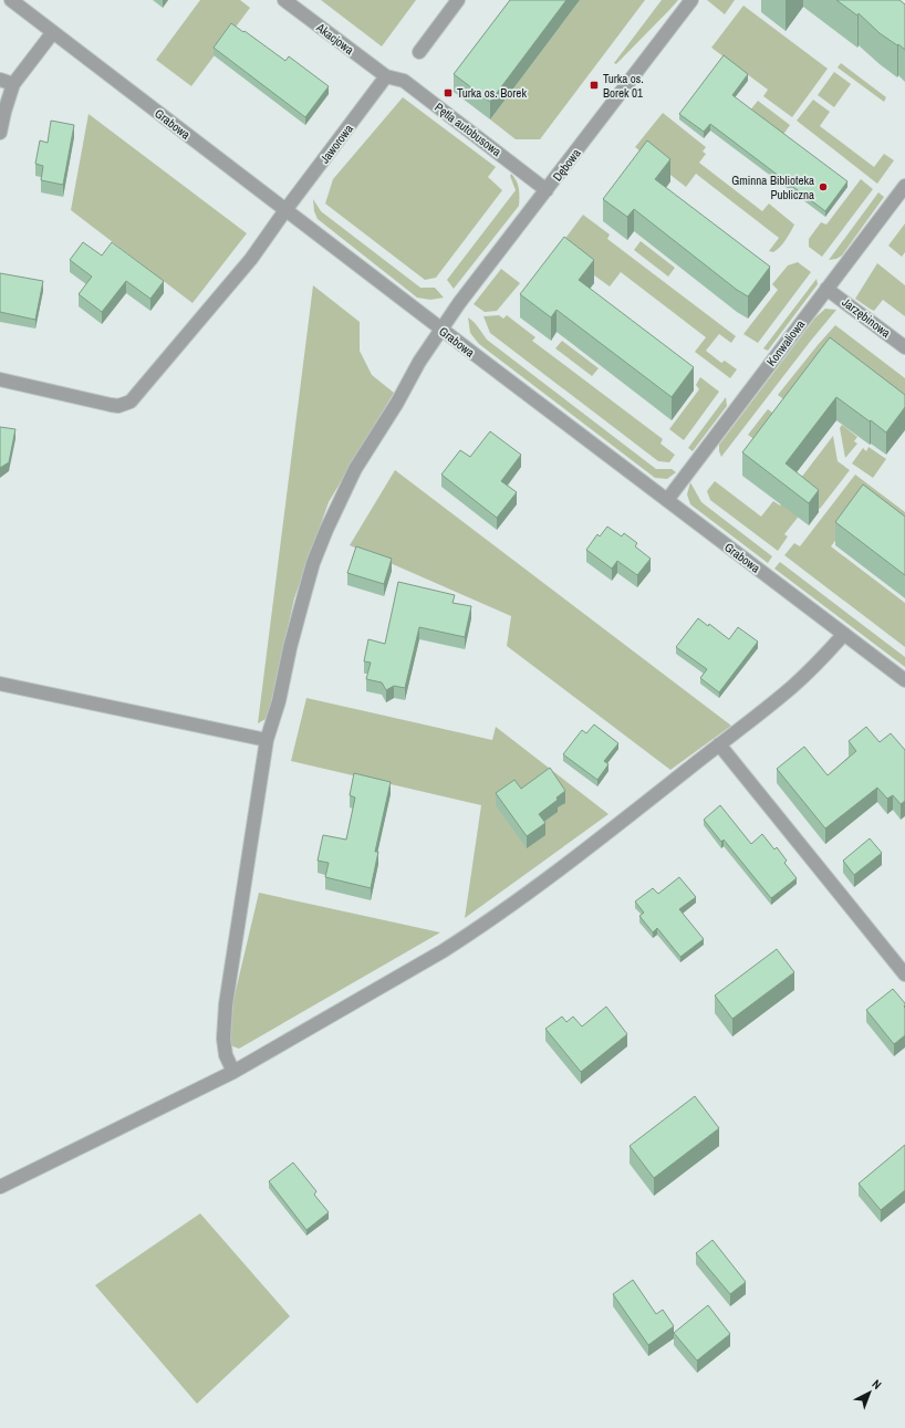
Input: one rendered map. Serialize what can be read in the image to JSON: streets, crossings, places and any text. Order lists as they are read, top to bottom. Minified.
{"streets":{"street":["Akacjowa","Grabowa","Pętla autobusowa","Jaworowa","Dębowa","Jarzębinowa","Konwaliowa"]},"crossings":[["Akacjowa","Pętla autobusowa"],["Akacjowa","Jaworowa"],["Grabowa","Jaworowa"],["Grabowa","Dębowa"],["Grabowa","Konwaliowa"],["Pętla autobusowa","Jaworowa"],["Pętla autobusowa","Dębowa"],["Jarzębinowa","Konwaliowa"]],"places":{"transit":["Turka os. Borek 01","Turka os. Borek"],"other":["Gminna Biblioteka Publiczna"]},"north":"top right"}
